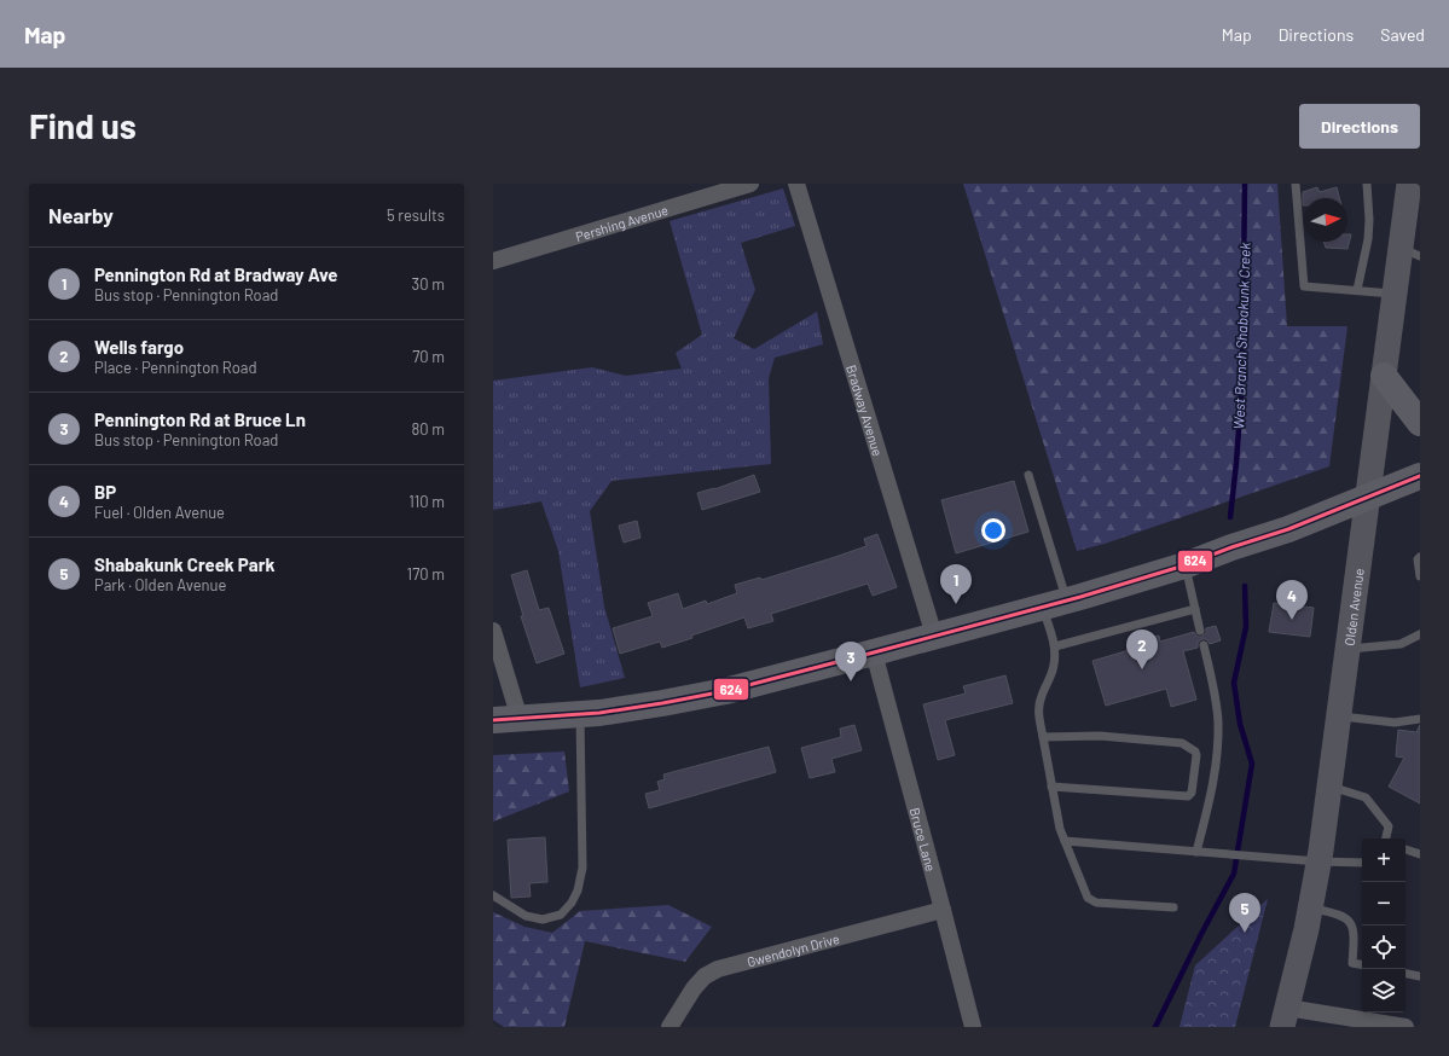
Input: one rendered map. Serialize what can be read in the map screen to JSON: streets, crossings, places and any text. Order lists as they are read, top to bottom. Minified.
{"streets":{"main road":["Olden Avenue"],"street":["Pershing Avenue","Bradway Avenue","Bruce Lane","Gwendolyn Drive"]},"crossings":[["Bruce Lane","Gwendolyn Drive"]],"water":["West Branch Shabakunk Creek"],"lines":["transit line 624"],"north":"right","page":{"header":"Map","nav":["Map","Directions","Saved"],"buttons":"Directions","title":"Find us","heading":["Nearby","5 results"],"list":[{"mark":"1","name":"Pennington Rd at Bradway Ave","note":"Bus stop · Pennington Road","value":"30 m"},{"mark":"2","name":"Wells fargo","note":"Place · Pennington Road","value":"70 m"},{"mark":"3","name":"Pennington Rd at Bruce Ln","note":"Bus stop · Pennington Road","value":"80 m"},{"mark":"4","name":"BP","note":"Fuel · Olden Avenue","value":"110 m"},{"mark":"5","name":"Shabakunk Creek Park","note":"Park · Olden Avenue","value":"170 m"}],"pins":["1","4","2","3","5"],"map_buttons":["+","−"]}}
